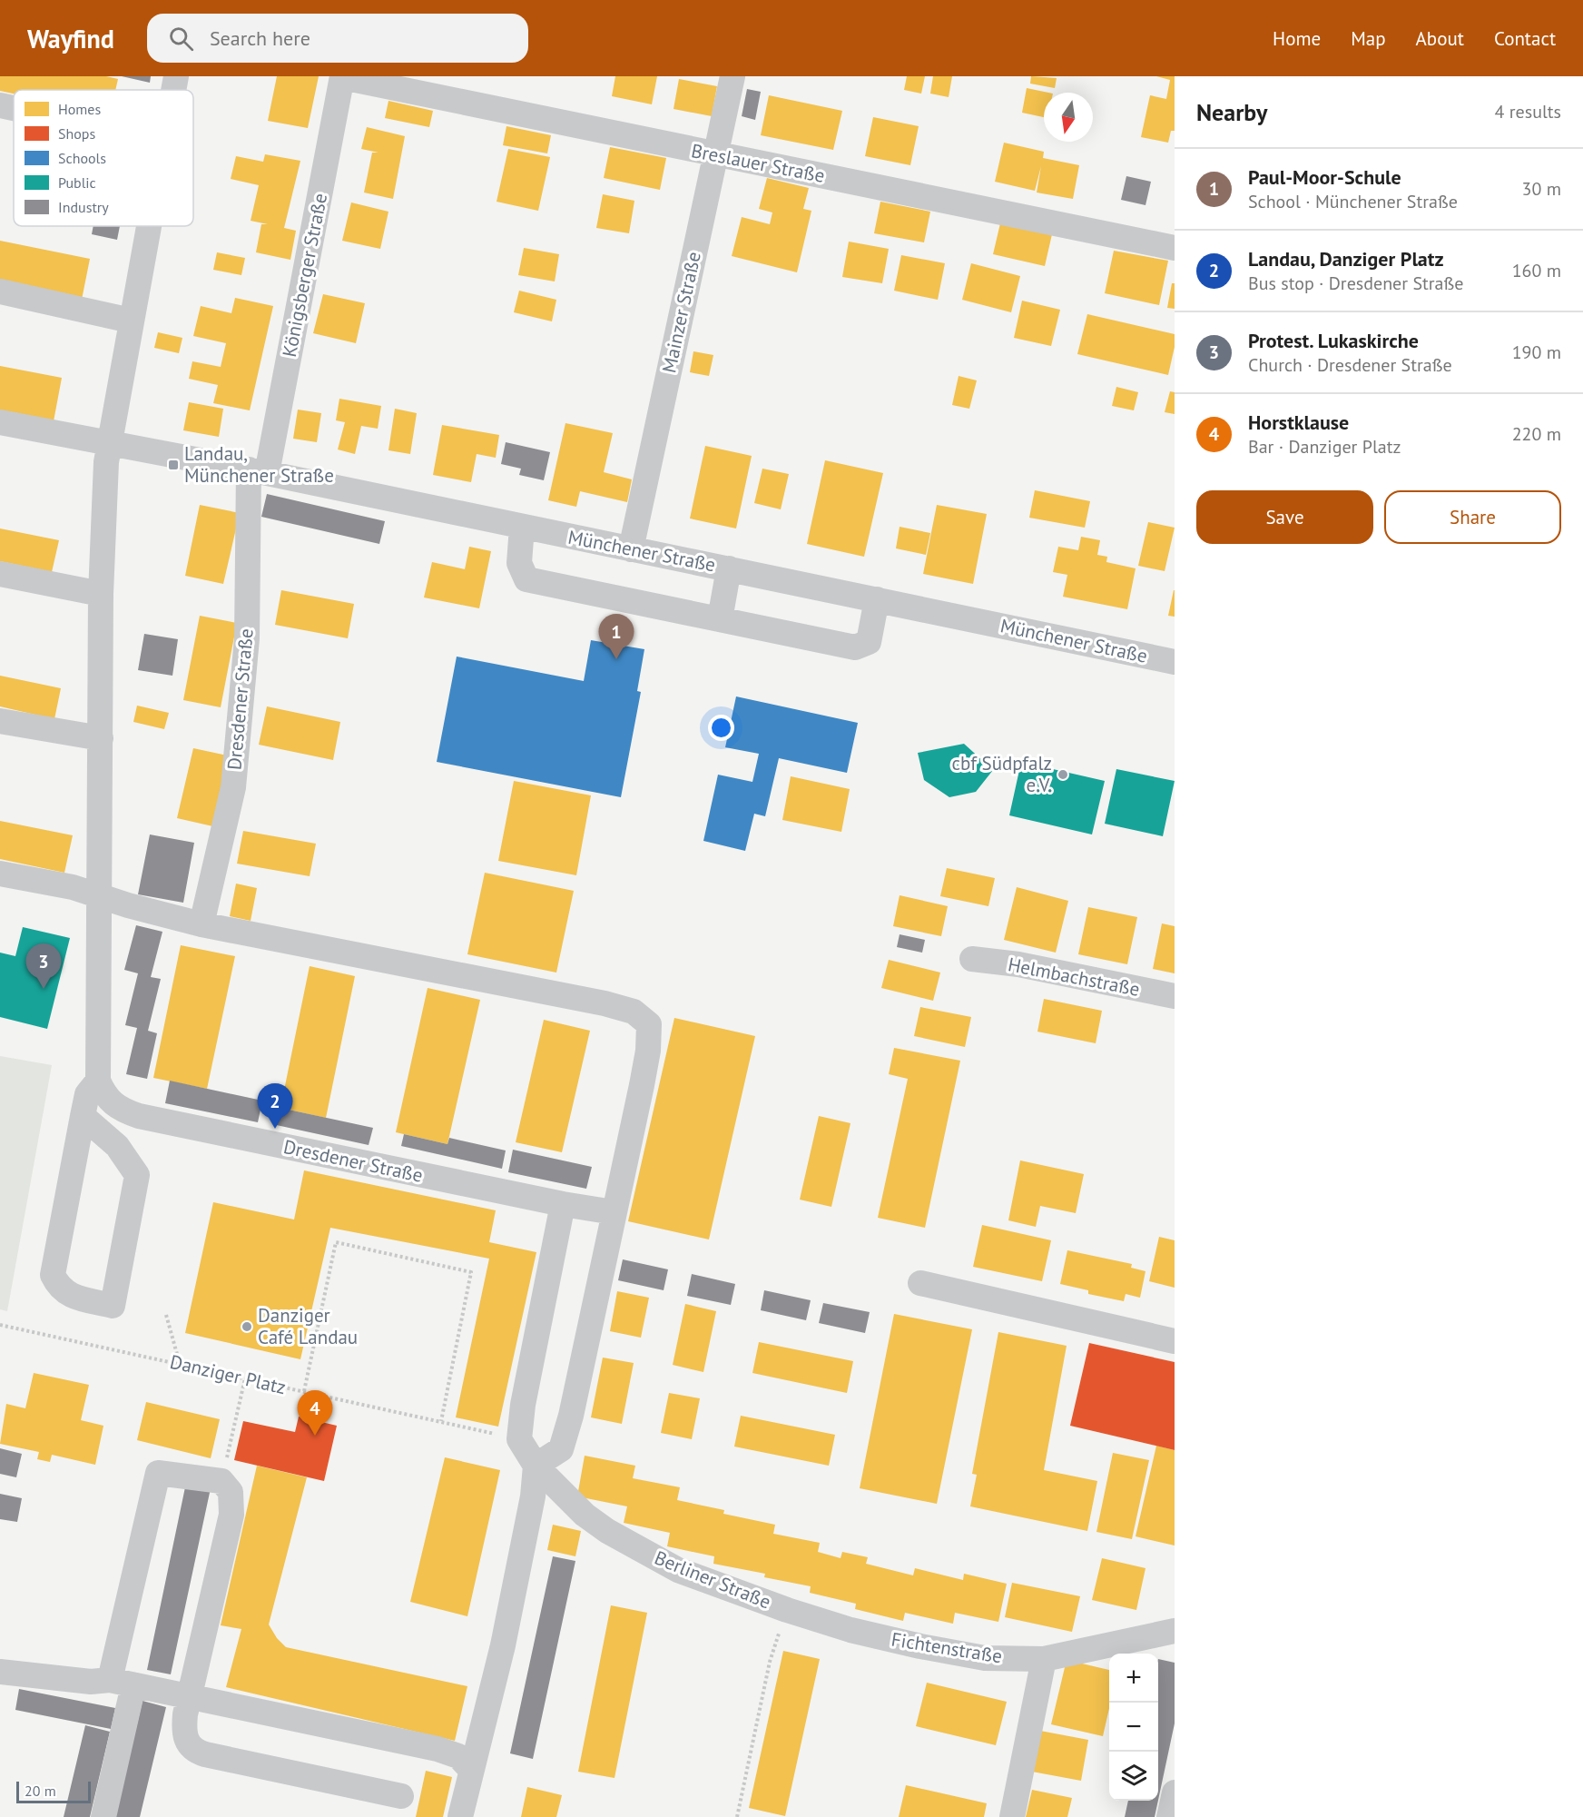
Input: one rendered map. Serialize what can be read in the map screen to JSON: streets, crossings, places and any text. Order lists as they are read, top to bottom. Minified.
{"streets":{"street":["Breslauer Straße","Königsberger Straße","Mainzer Straße","Münchener Straße","Dresdener Straße","Helmbachstraße","Berliner Straße","Fichtenstraße"],"path":["Danziger Platz"]},"crossings":[["Breslauer Straße","Königsberger Straße"],["Breslauer Straße","Mainzer Straße"],["Königsberger Straße","Münchener Straße"],["Königsberger Straße","Dresdener Straße"],["Mainzer Straße","Münchener Straße"],["Münchener Straße","Dresdener Straße"],["Danziger Platz","Berliner Straße"],["Berliner Straße","Fichtenstraße"]],"places":{"transit":["Landau, Münchener Straße"],"other":["cbf Südpfalz e.V.","Danziger Café Landau"]},"legend":["Homes","Shops","Schools","Public","Industry"],"scale_bar":"20 m","north":"bottom","page":{"header":"Wayfind","search":"Search here","nav":["Home","Map","About","Contact"],"heading":["Nearby","4 results"],"list":[{"mark":"1","name":"Paul-Moor-Schule","note":"School · Münchener Straße","value":"30 m"},{"mark":"2","name":"Landau, Danziger Platz","note":"Bus stop · Dresdener Straße","value":"160 m"},{"mark":"3","name":"Protest. Lukaskirche","note":"Church · Dresdener Straße","value":"190 m"},{"mark":"4","name":"Horstklause","note":"Bar · Danziger Platz","value":"220 m"}],"buttons":["Save","Share"],"pins":["1","3","2","4"],"map_buttons":["+","−"],"scale":"20 m"}}
